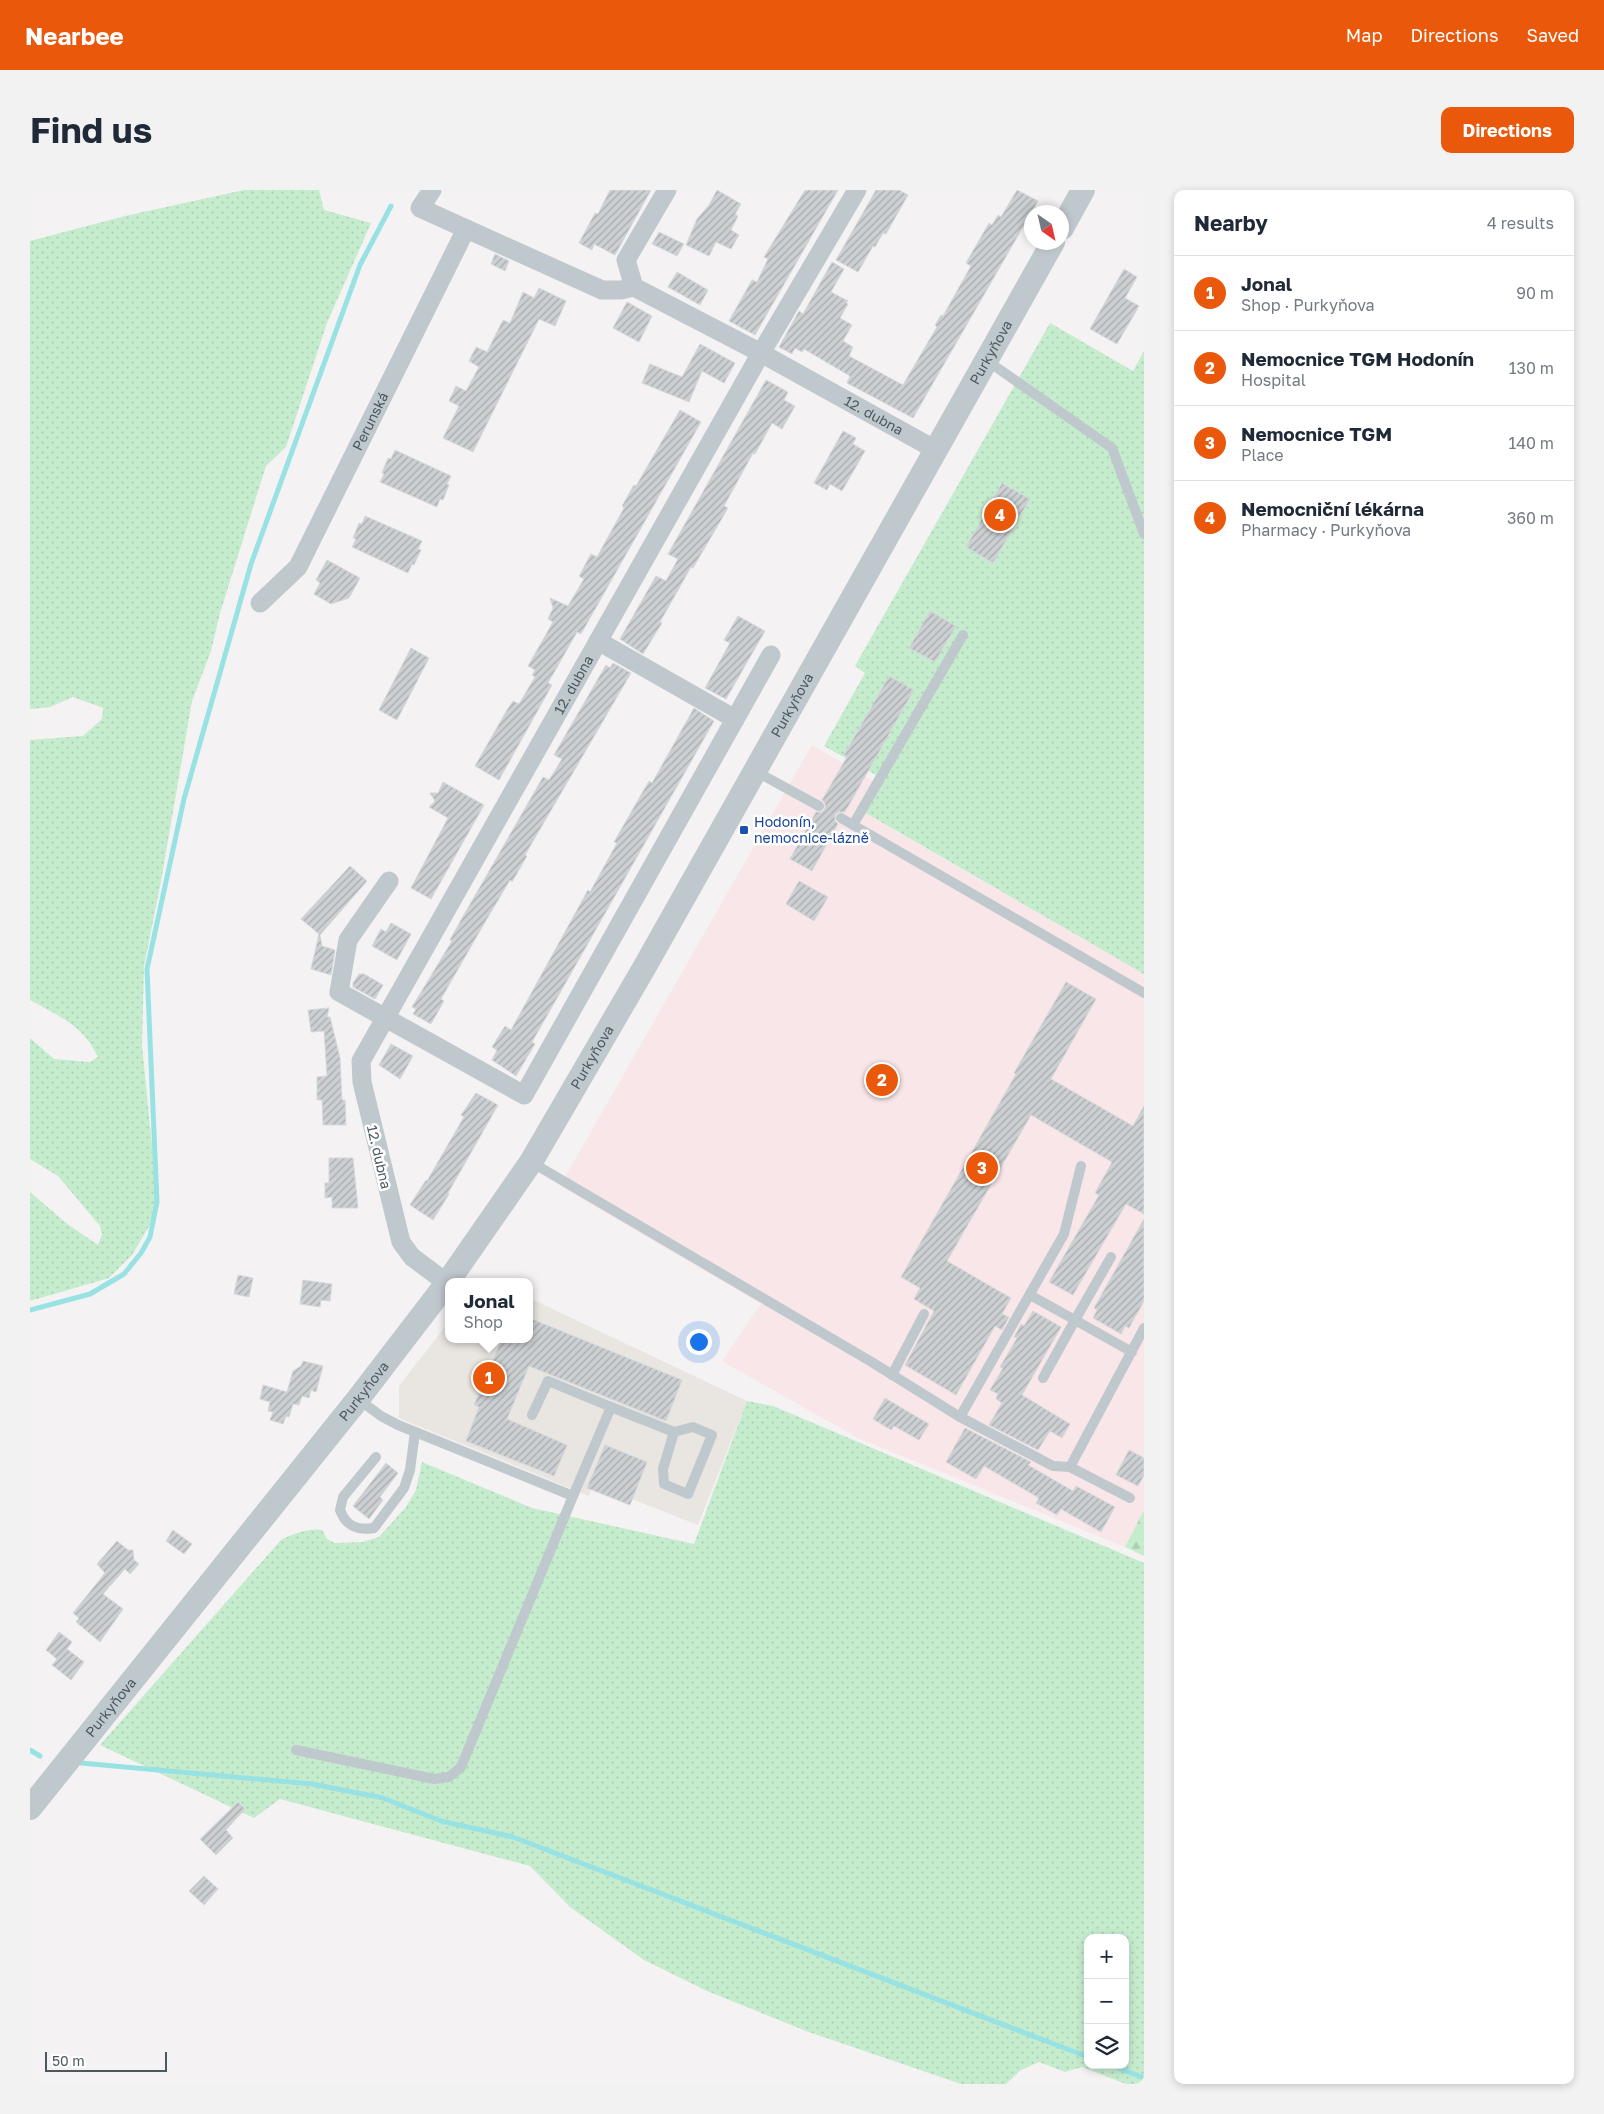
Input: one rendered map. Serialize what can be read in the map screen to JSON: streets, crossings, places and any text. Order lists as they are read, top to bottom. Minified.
{"streets":{"street":["Purkyňova","12. dubna","Perunská"]},"crossings":[["Purkyňova","12. dubna"]],"places":{"transit":["Hodonín, nemocnice-lázně"]},"scale_bar":"50 m","north":"bottom right","page":{"header":"Nearbee","nav":["Map","Directions","Saved"],"buttons":"Directions","title":"Find us","heading":["Nearby","4 results"],"list":[{"mark":"1","name":"Jonal","note":"Shop · Purkyňova","value":"90 m"},{"mark":"2","name":"Nemocnice TGM Hodonín","note":"Hospital","value":"130 m"},{"mark":"3","name":"Nemocnice TGM","note":"Place","value":"140 m"},{"mark":"4","name":"Nemocniční lékárna","note":"Pharmacy · Purkyňova","value":"360 m"}],"pins":["4","2","3","1"],"popup":["Jonal","Shop"],"map_buttons":["+","−"],"scale":"50 m"}}
